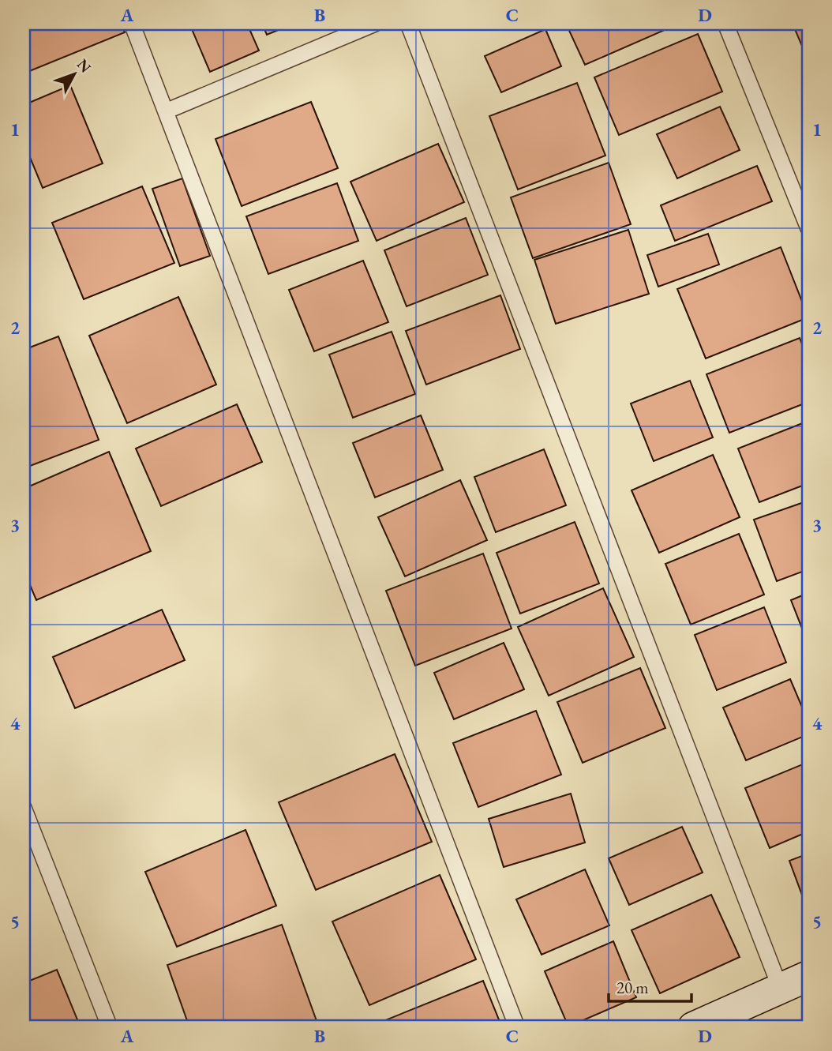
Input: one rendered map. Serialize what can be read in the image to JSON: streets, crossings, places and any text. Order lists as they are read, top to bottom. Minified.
{"scale_bar":"20 m","north":"top right","grid":{"columns":["A","B","C","D"],"rows":["1","2","3","4","5"]}}
